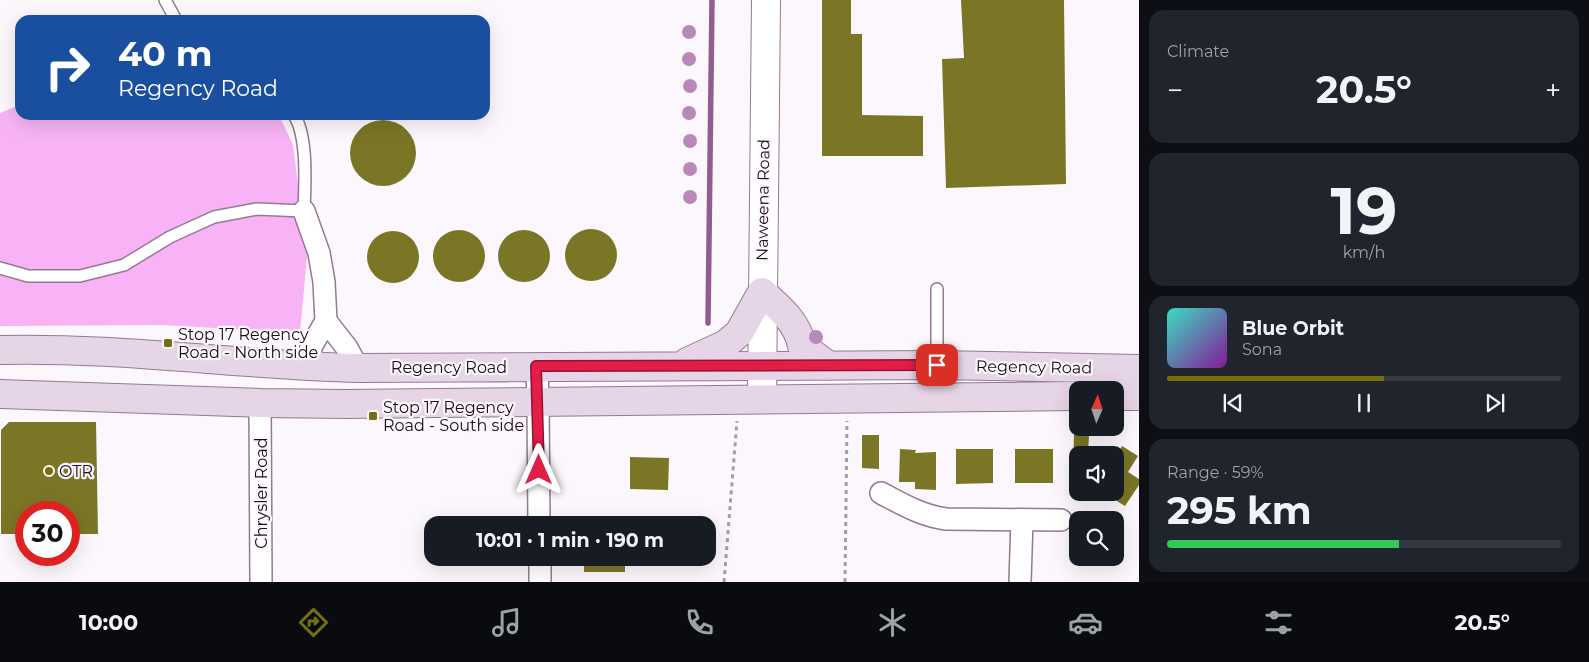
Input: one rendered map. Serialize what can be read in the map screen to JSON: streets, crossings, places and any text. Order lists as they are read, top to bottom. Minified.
{"streets":{"main road":["Regency Road"],"street":["Naweena Road","Chrysler Road"]},"crossings":[["Naweena Road","Regency Road"],["Regency Road","Chrysler Road"]],"places":{"transit":["Stop 17 Regency Road - North side","Stop 17 Regency Road - South side"],"other":["OTR"]},"north":"top","page":{"tile":["Climate",["19","km/h"],["Range · 59%","295 km"]],"turn":["40 m","Regency Road"],"heat":["−","20.5°","+"],"song":["Blue Orbit","Sona"],"limit":"30","trip":"10:01 · 1 min · 190 m","tabs":["10:00","20.5°"]}}
